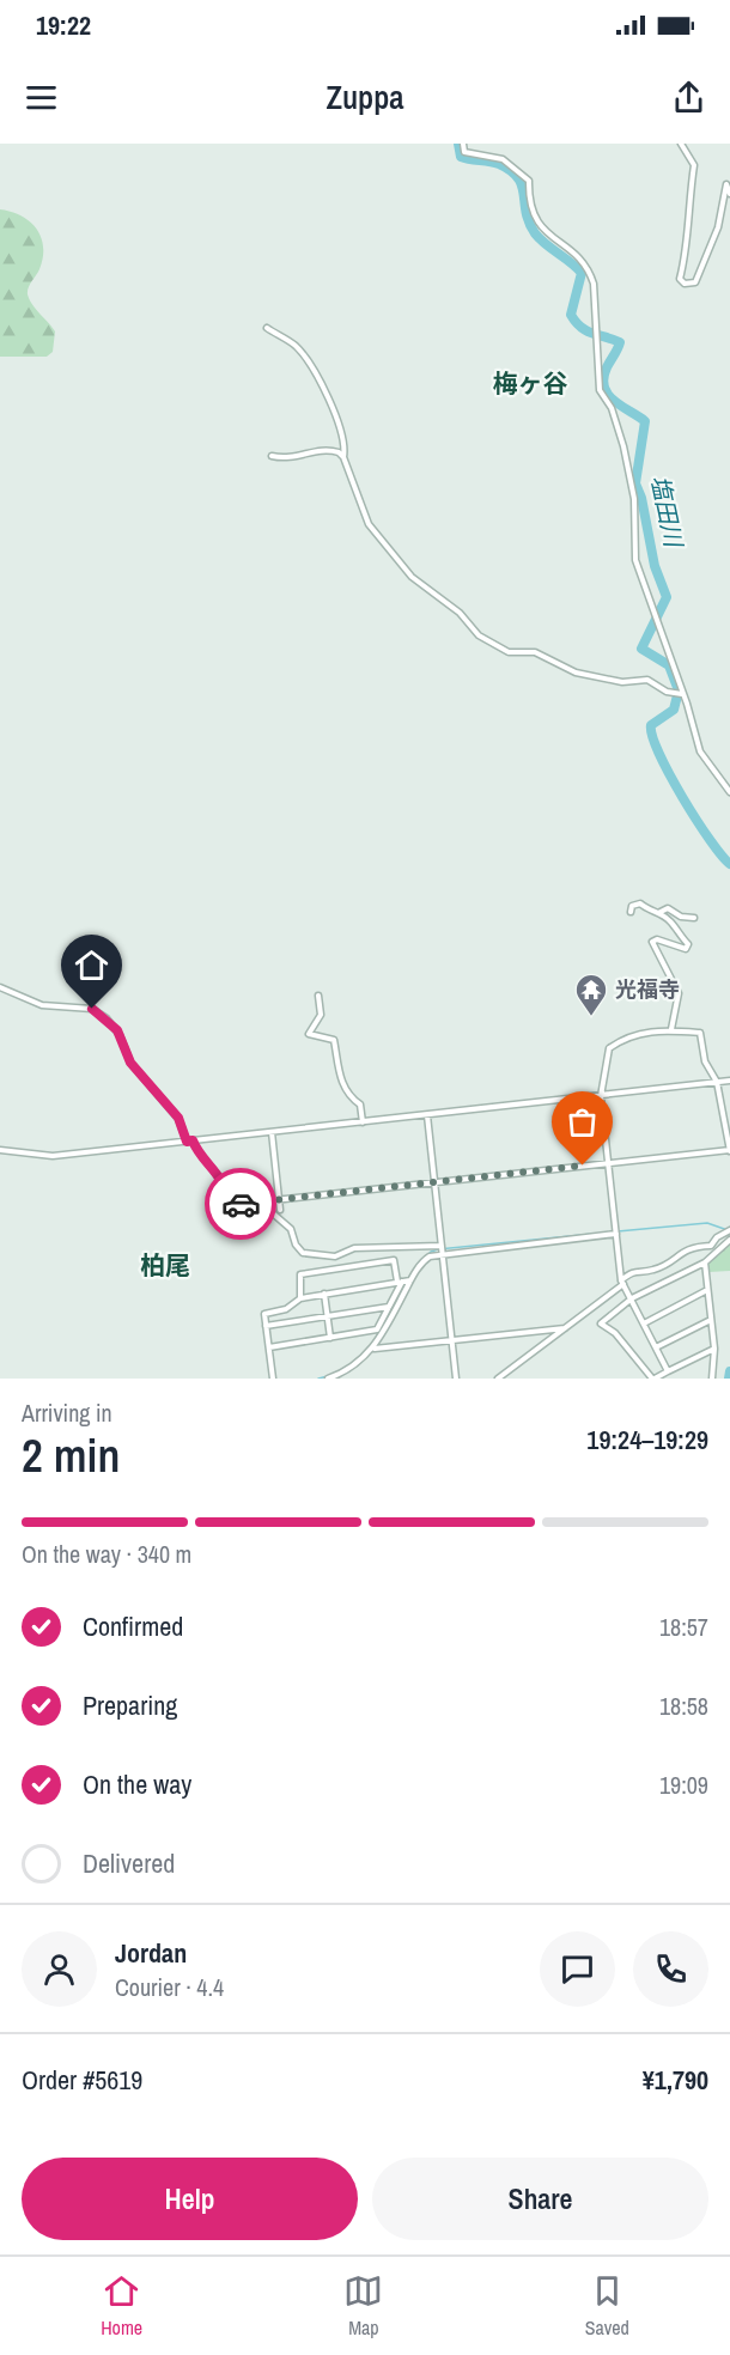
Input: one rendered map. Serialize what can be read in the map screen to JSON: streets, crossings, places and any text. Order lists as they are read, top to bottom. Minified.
{"districts":["梅ヶ谷","柏尾"],"water":["塩田川"],"places":{"temple":["光福寺"]},"page":{"status":"19:22","header":"Zuppa","heading":["2 min","Arriving in","19:24–19:29"],"panel":["Jordan","Courier · 4.4","Order #5619","¥1,790"],"bar":"On the way · 340 m","list":[["Confirmed","18:57"],["Preparing","18:58"],["On the way","19:09"],"Delivered"],"buttons":["Help","Share"],"tabs":["Home","Map","Saved"]}}
